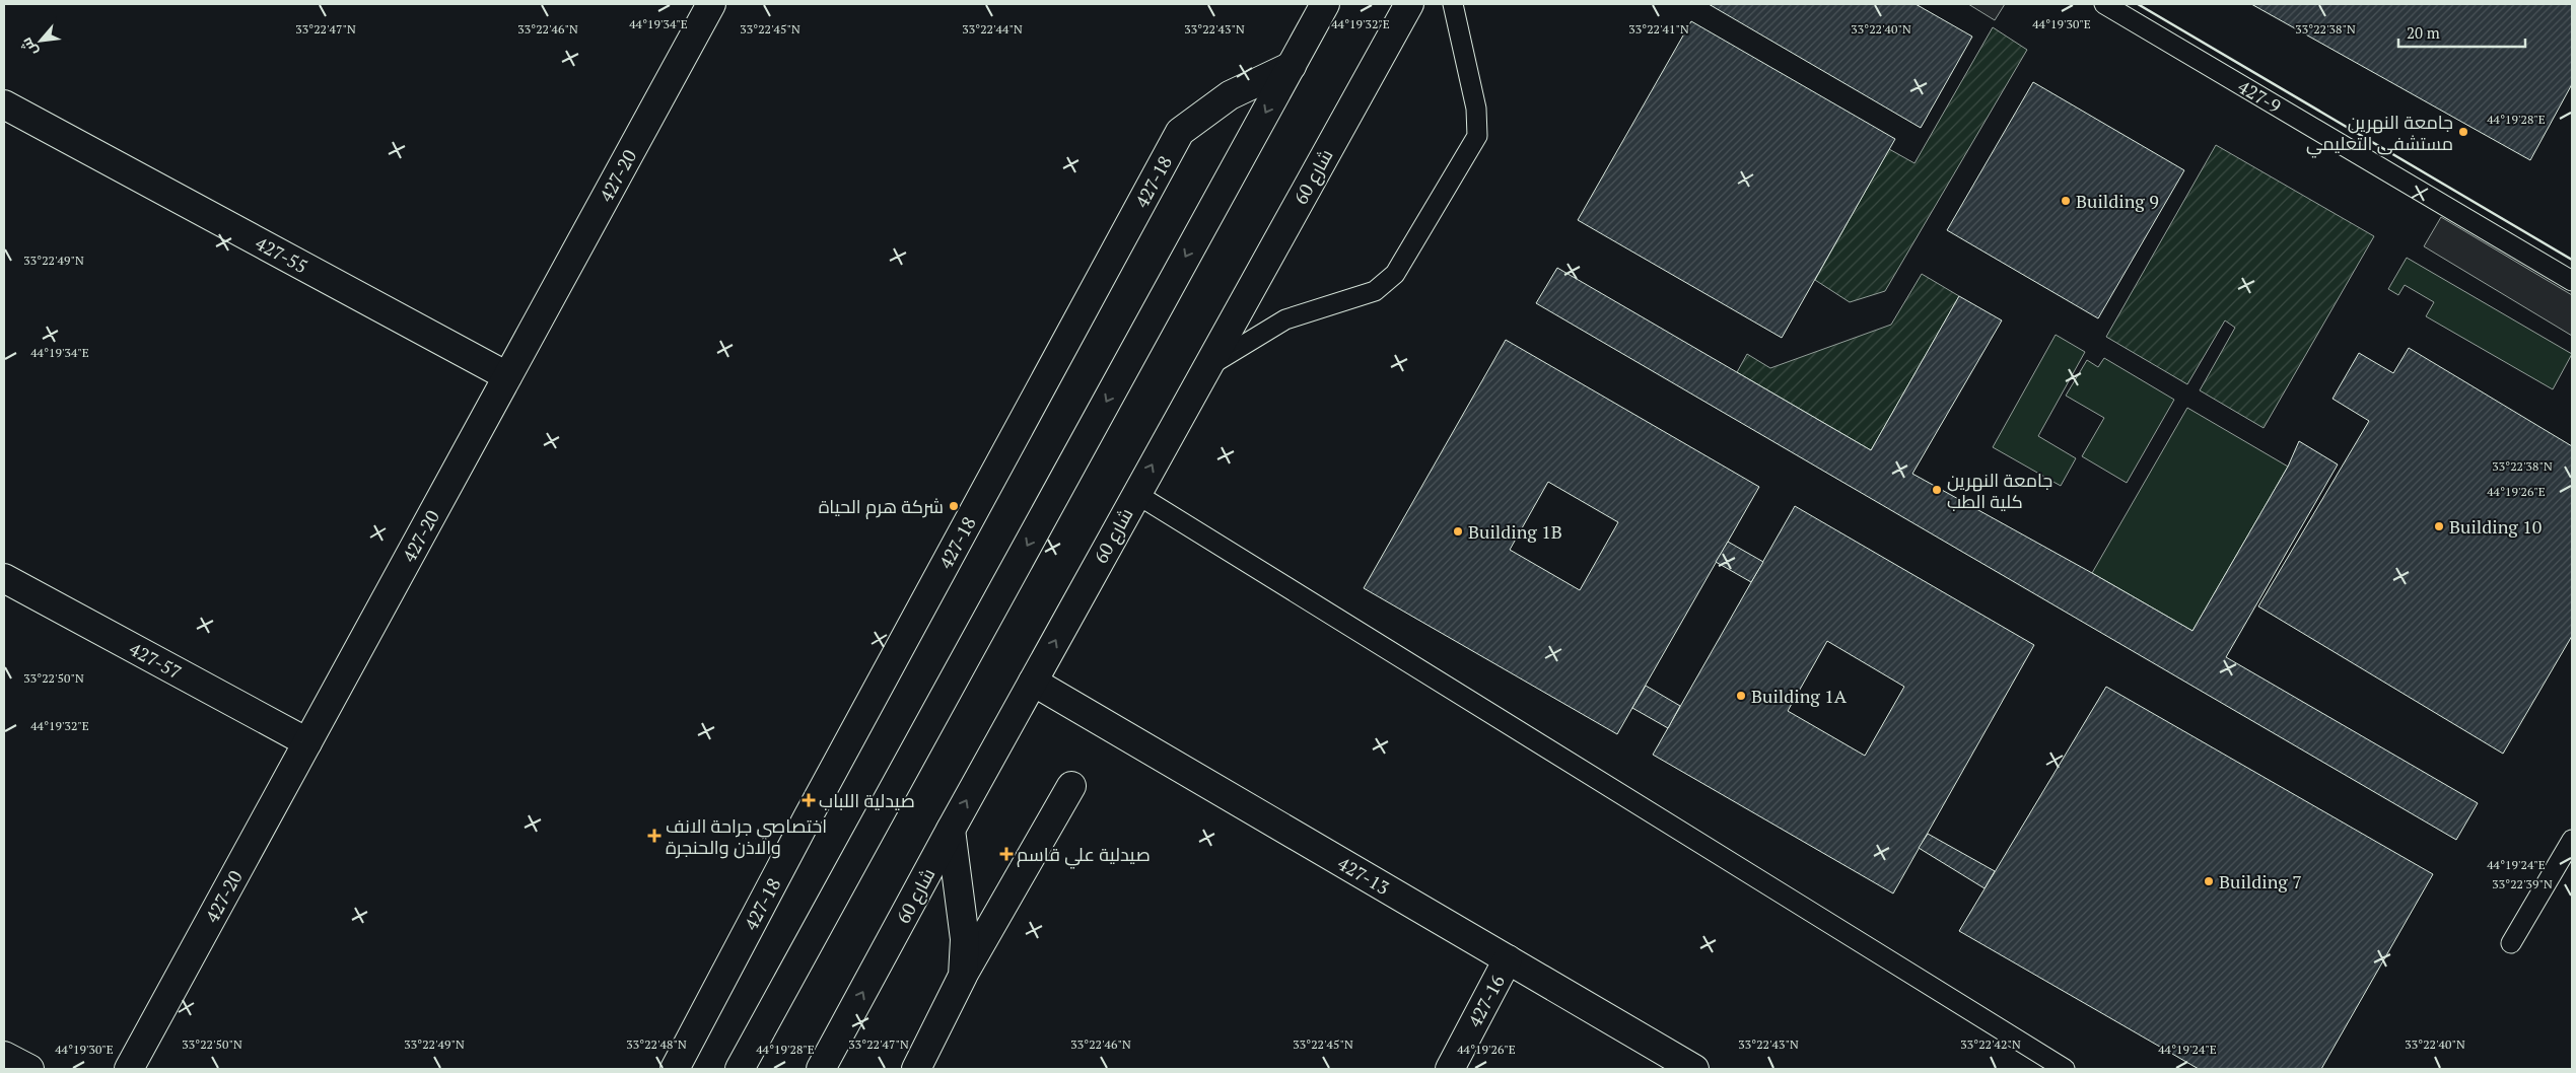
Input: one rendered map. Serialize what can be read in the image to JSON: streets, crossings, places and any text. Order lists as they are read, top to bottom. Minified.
{"streets":{"street":["427-20","شارع 60","427-18","427-55","427-57","427-13","427-16"],"lane":["427-9"]},"crossings":[["427-20","427-55"],["427-20","427-57"],["شارع 60","427-13"],["427-13","427-16"]],"places":{"other":["جامعة النهرين مستشفى التعليمي","Building 9","جامعة النهرين كلية الطب","شركة هرم الحياة","Building 10","Building 1B","Building 1A","Building 7"],"health":["صيدلية اللباب","اختصاصي جراحة الانف والاذن والحنجرة","صيدلية علي قاسم"]},"scale_bar":"20 m","north":"bottom left","coordinates":["44°19'34\"E","44°19'32\"E","44°19'30\"E","33°22'47\"N","33°22'46\"N","33°22'45\"N","33°22'44\"N","33°22'43\"N","33°22'41\"N","33°22'40\"N","33°22'38\"N","44°19'28\"E","33°22'49\"N","44°19'26\"E","33°22'50\"N","44°19'24\"E","33°22'39\"N","33°22'48\"N","33°22'42\"N"]}
